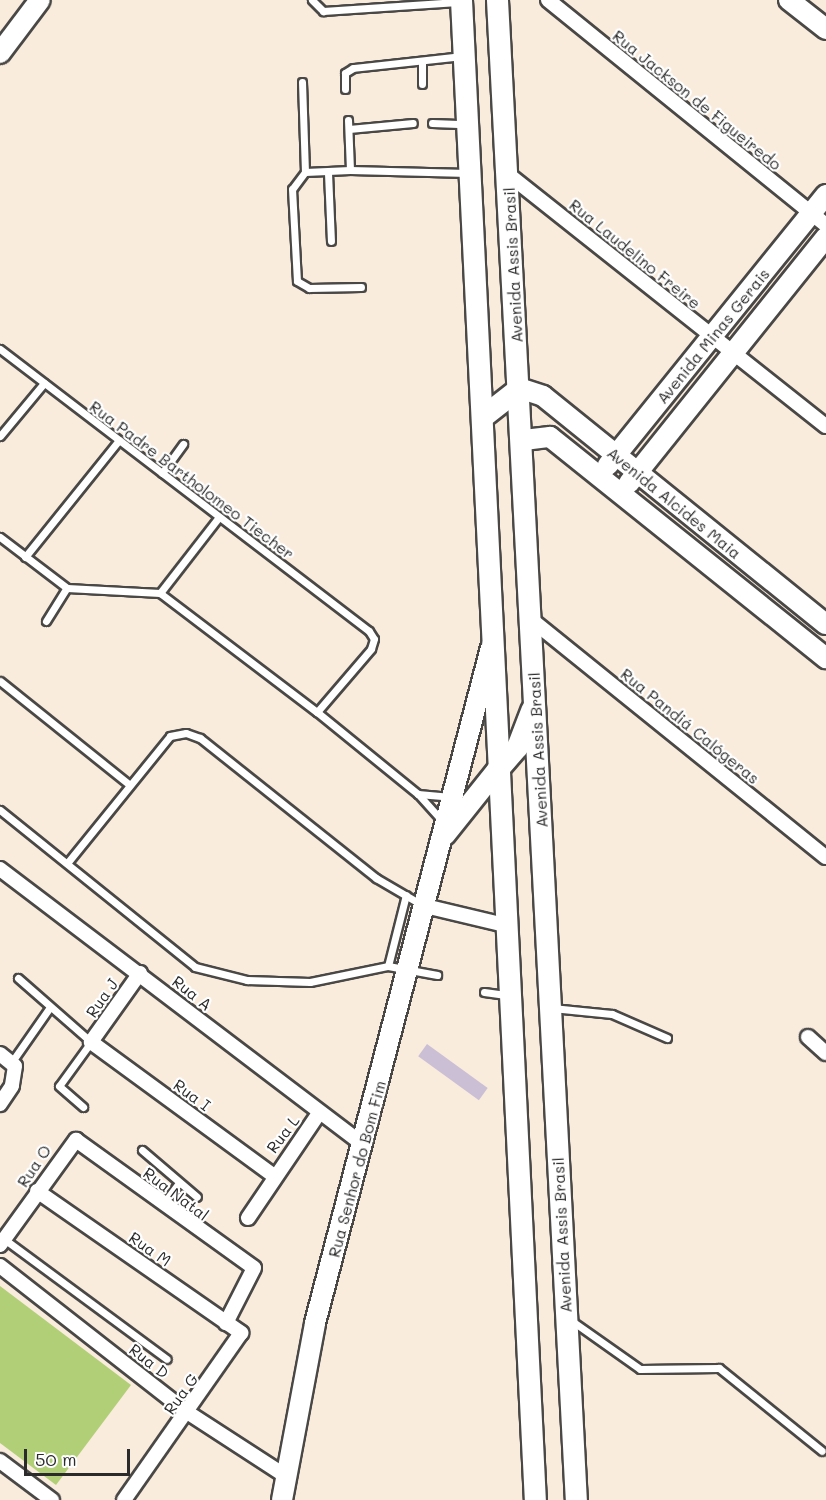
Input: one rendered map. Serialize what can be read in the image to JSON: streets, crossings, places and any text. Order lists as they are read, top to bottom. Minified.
{"streets":{"main road":["Avenida Assis Brasil"],"street":["Rua Jackson de Figueiredo","Rua Laudelino Freire","Avenida Minas Gerais","Avenida Alcides Maia","Rua Pandiá Calógeras","Rua A","Rua J","Rua I","Rua L","Rua O","Rua Senhor do Bom Fim","Rua Natal","Rua M","Rua D","Rua G"],"lane":["Rua Padre Bartholomeo Tiecher"]},"crossings":[["Rua Jackson de Figueiredo","Avenida Minas Gerais"],["Rua Laudelino Freire","Avenida Assis Brasil"],["Rua Laudelino Freire","Avenida Minas Gerais"],["Avenida Assis Brasil","Avenida Alcides Maia"],["Avenida Assis Brasil","Rua Pandiá Calógeras"],["Avenida Minas Gerais","Avenida Alcides Maia"],["Rua A","Rua J"],["Rua A","Rua L"],["Rua A","Rua Senhor do Bom Fim"],["Rua J","Rua I"],["Rua I","Rua L"],["Rua O","Rua Natal"],["Rua O","Rua M"],["Rua Senhor do Bom Fim","Rua D"],["Rua Natal","Rua M"],["Rua M","Rua G"],["Rua D","Rua G"]],"scale_bar":"50 m"}
